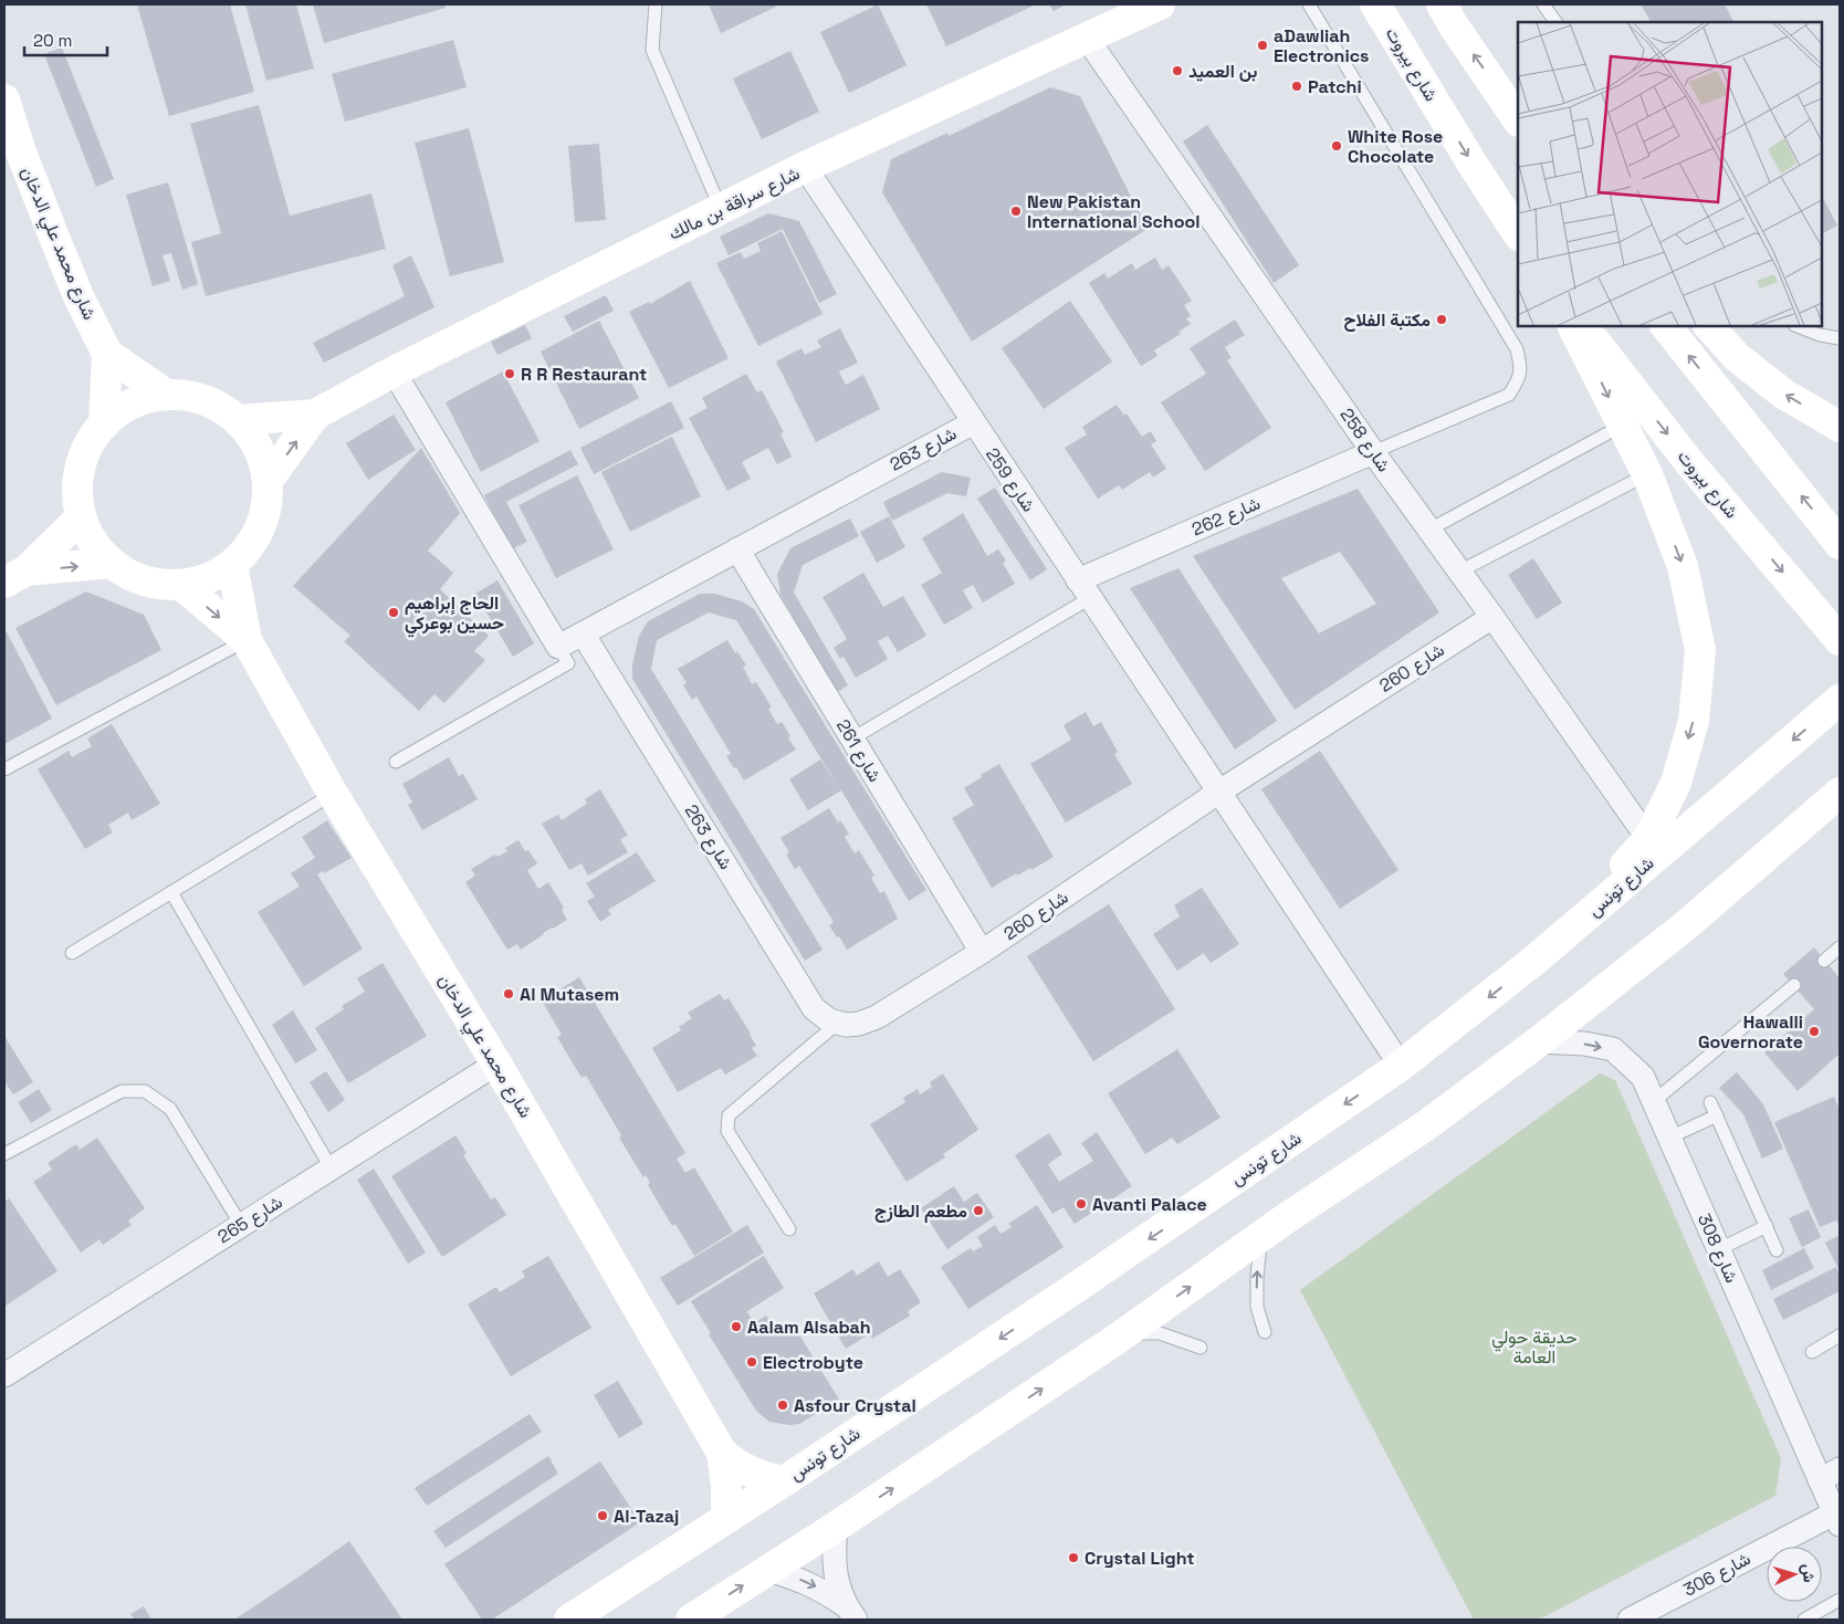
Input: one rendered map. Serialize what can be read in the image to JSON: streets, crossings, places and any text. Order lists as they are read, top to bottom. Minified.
{"streets":{"main road":["شارع بيروت","شارع سراقة بن مالك","شارع محمد علي الدخان","شارع تونس"],"street":["شارع 258","شارع 263","شارع 259","شارع 262","شارع 260","شارع 261","شارع 265","شارع 308","شارع 306"]},"crossings":[["شارع سراقة بن مالك","شارع محمد علي الدخان"],["شارع سراقة بن مالك","شارع 258"],["شارع سراقة بن مالك","شارع 259"],["شارع محمد علي الدخان","شارع تونس"],["شارع محمد علي الدخان","شارع 265"],["شارع 258","شارع 262"],["شارع 258","شارع 260"],["شارع 263","شارع 259"],["شارع 263","شارع 260"],["شارع 263","شارع 261"],["شارع 259","شارع 262"],["شارع 259","شارع 260"],["شارع 260","شارع 261"],["شارع 308","شارع 306"]],"parks":["حديقة حولي العامة"],"places":["aDawliah Electronics","بن العميد","Patchi","White Rose Chocolate","New Pakistan International School","مكتبة الفلاح","R R Restaurant","الحاج إبراهيم حسين بوعركي","Al Mutasem","Hawalli Governorate","Avanti Palace","مطعم الطازج","Aalam Alsabah","Electrobyte","Asfour Crystal","Al-Tazaj","Crystal Light"],"scale_bar":"20 m","north":"right"}
